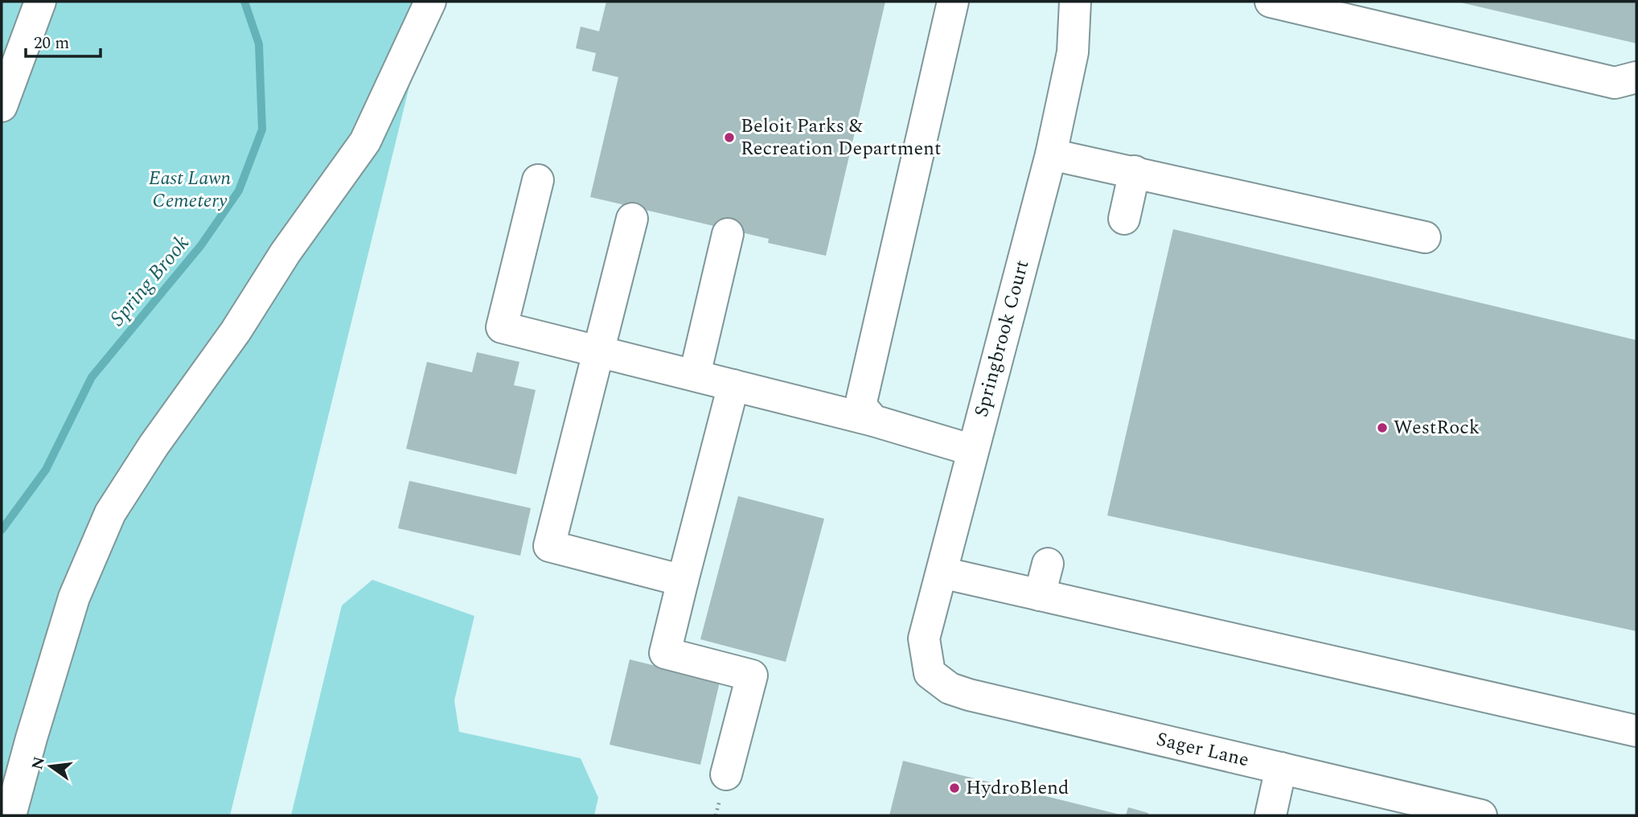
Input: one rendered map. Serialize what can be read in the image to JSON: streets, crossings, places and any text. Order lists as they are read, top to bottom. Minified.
{"streets":{"street":["Springbrook Court","Sager Lane"]},"crossings":[["Springbrook Court","Sager Lane"]],"water":["Spring Brook"],"parks":["East Lawn Cemetery"],"places":["Beloit Parks & Recreation Department","WestRock","HydroBlend"],"scale_bar":"20 m","north":"left"}
